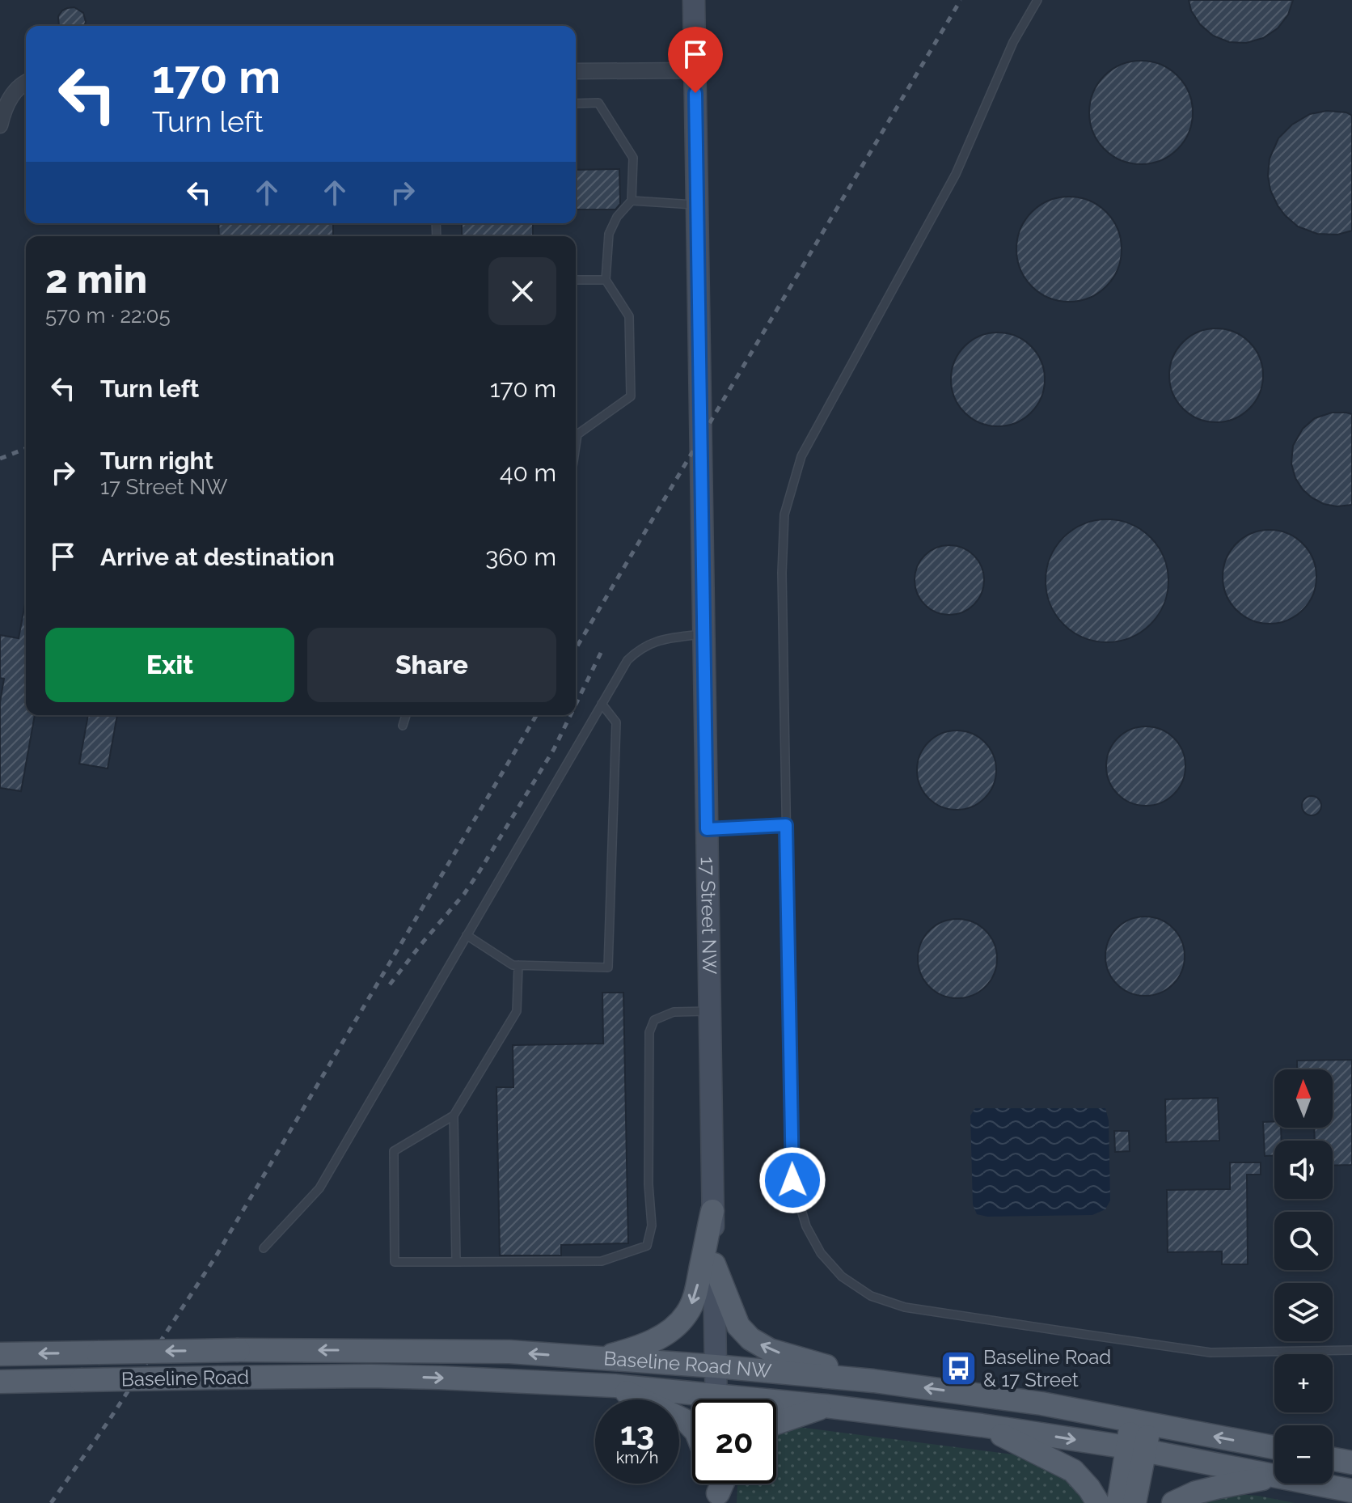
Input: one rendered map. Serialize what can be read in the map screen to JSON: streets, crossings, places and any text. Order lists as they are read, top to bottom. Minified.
{"streets":{"main road":["17 Street NW","Baseline Road NW","Baseline Road"]},"crossings":[["Baseline Road NW","Baseline Road"]],"places":{"bus stop":["Baseline Road & 17 Street"]},"north":"top","page":{"turn":["170 m","Turn left"],"heading":["2 min","570 m · 22:05"],"list":[{"name":"Turn left","value":"170 m"},{"name":"Turn right","note":"17 Street NW","value":"40 m"},{"name":"Arrive at destination","value":"360 m"}],"buttons":["Exit","Share"],"map_buttons":["+","−"],"speed":"13 km/h","limit":"20"}}
